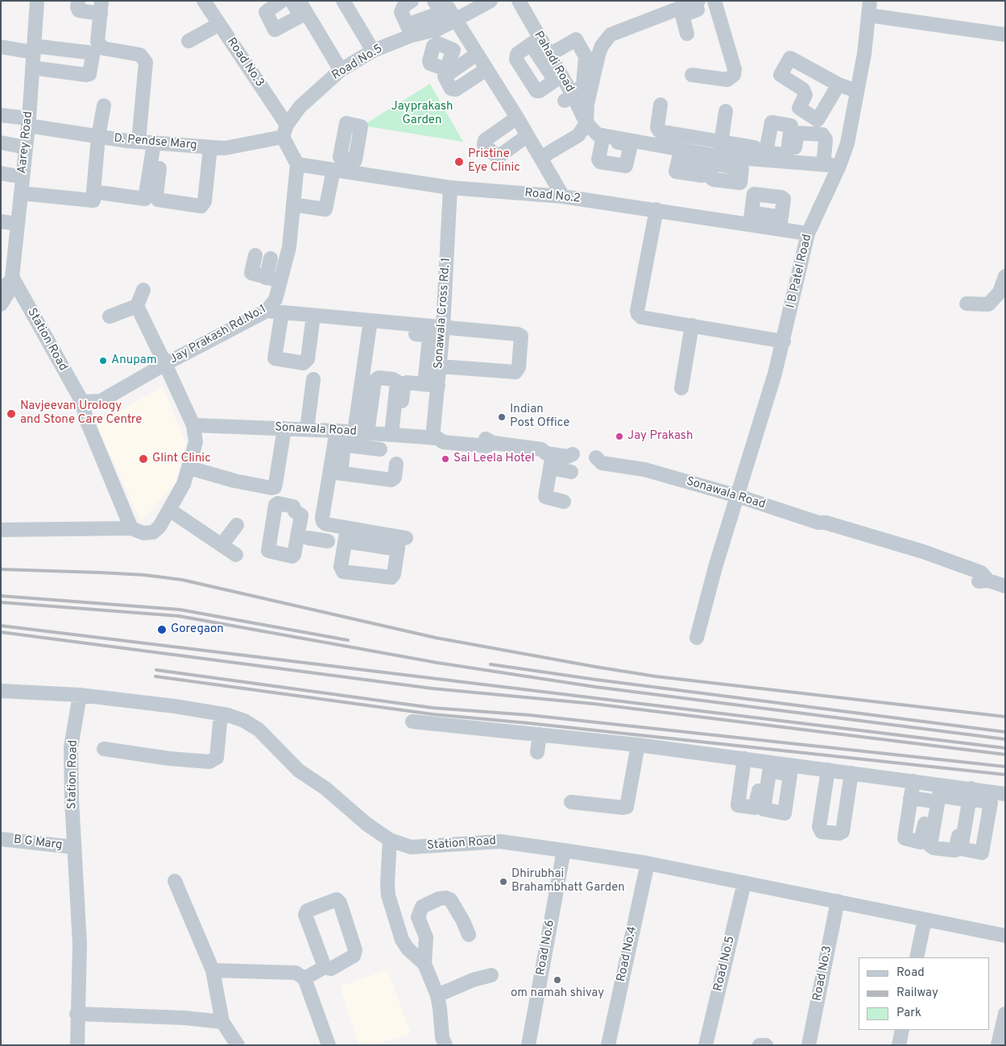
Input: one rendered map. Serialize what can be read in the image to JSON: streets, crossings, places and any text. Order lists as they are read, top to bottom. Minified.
{"streets":{"street":["Pahadi Road","Road No.3","Road No.5","Aarey Road","D. Pendse Marg","Road No.2","I B Patel Road","Sonawala Cross Rd. 1","Jay Prakash Rd.No.1","Station Road","Sonawala Road","B G Marg","Road No.6","Road No.4"]},"crossings":[["Road No.3","Road No.5"],["Road No.3","D. Pendse Marg"],["Road No.3","Road No.2"],["Road No.3","Jay Prakash Rd.No.1"],["Road No.3","Station Road"],["Road No.5","D. Pendse Marg"],["Road No.5","Station Road"],["Aarey Road","D. Pendse Marg"],["Aarey Road","Station Road"],["Road No.2","I B Patel Road"],["Road No.2","Sonawala Cross Rd. 1"],["Road No.2","Jay Prakash Rd.No.1"],["I B Patel Road","Sonawala Road"],["Sonawala Cross Rd. 1","Sonawala Road"],["Station Road","B G Marg"],["Station Road","Road No.6"],["Station Road","Road No.4"]],"parks":["Jayprakash Garden"],"places":["Pristine Eye Clinic","Anupam","Navjeevan Urology and Stone Care Centre","Indian Post Office","Jay Prakash","Glint Clinic","Sai Leela Hotel","Goregaon","Dhirubhai Brahambhatt Garden","om namah shivay"],"legend":["Road","Railway","Park"]}
